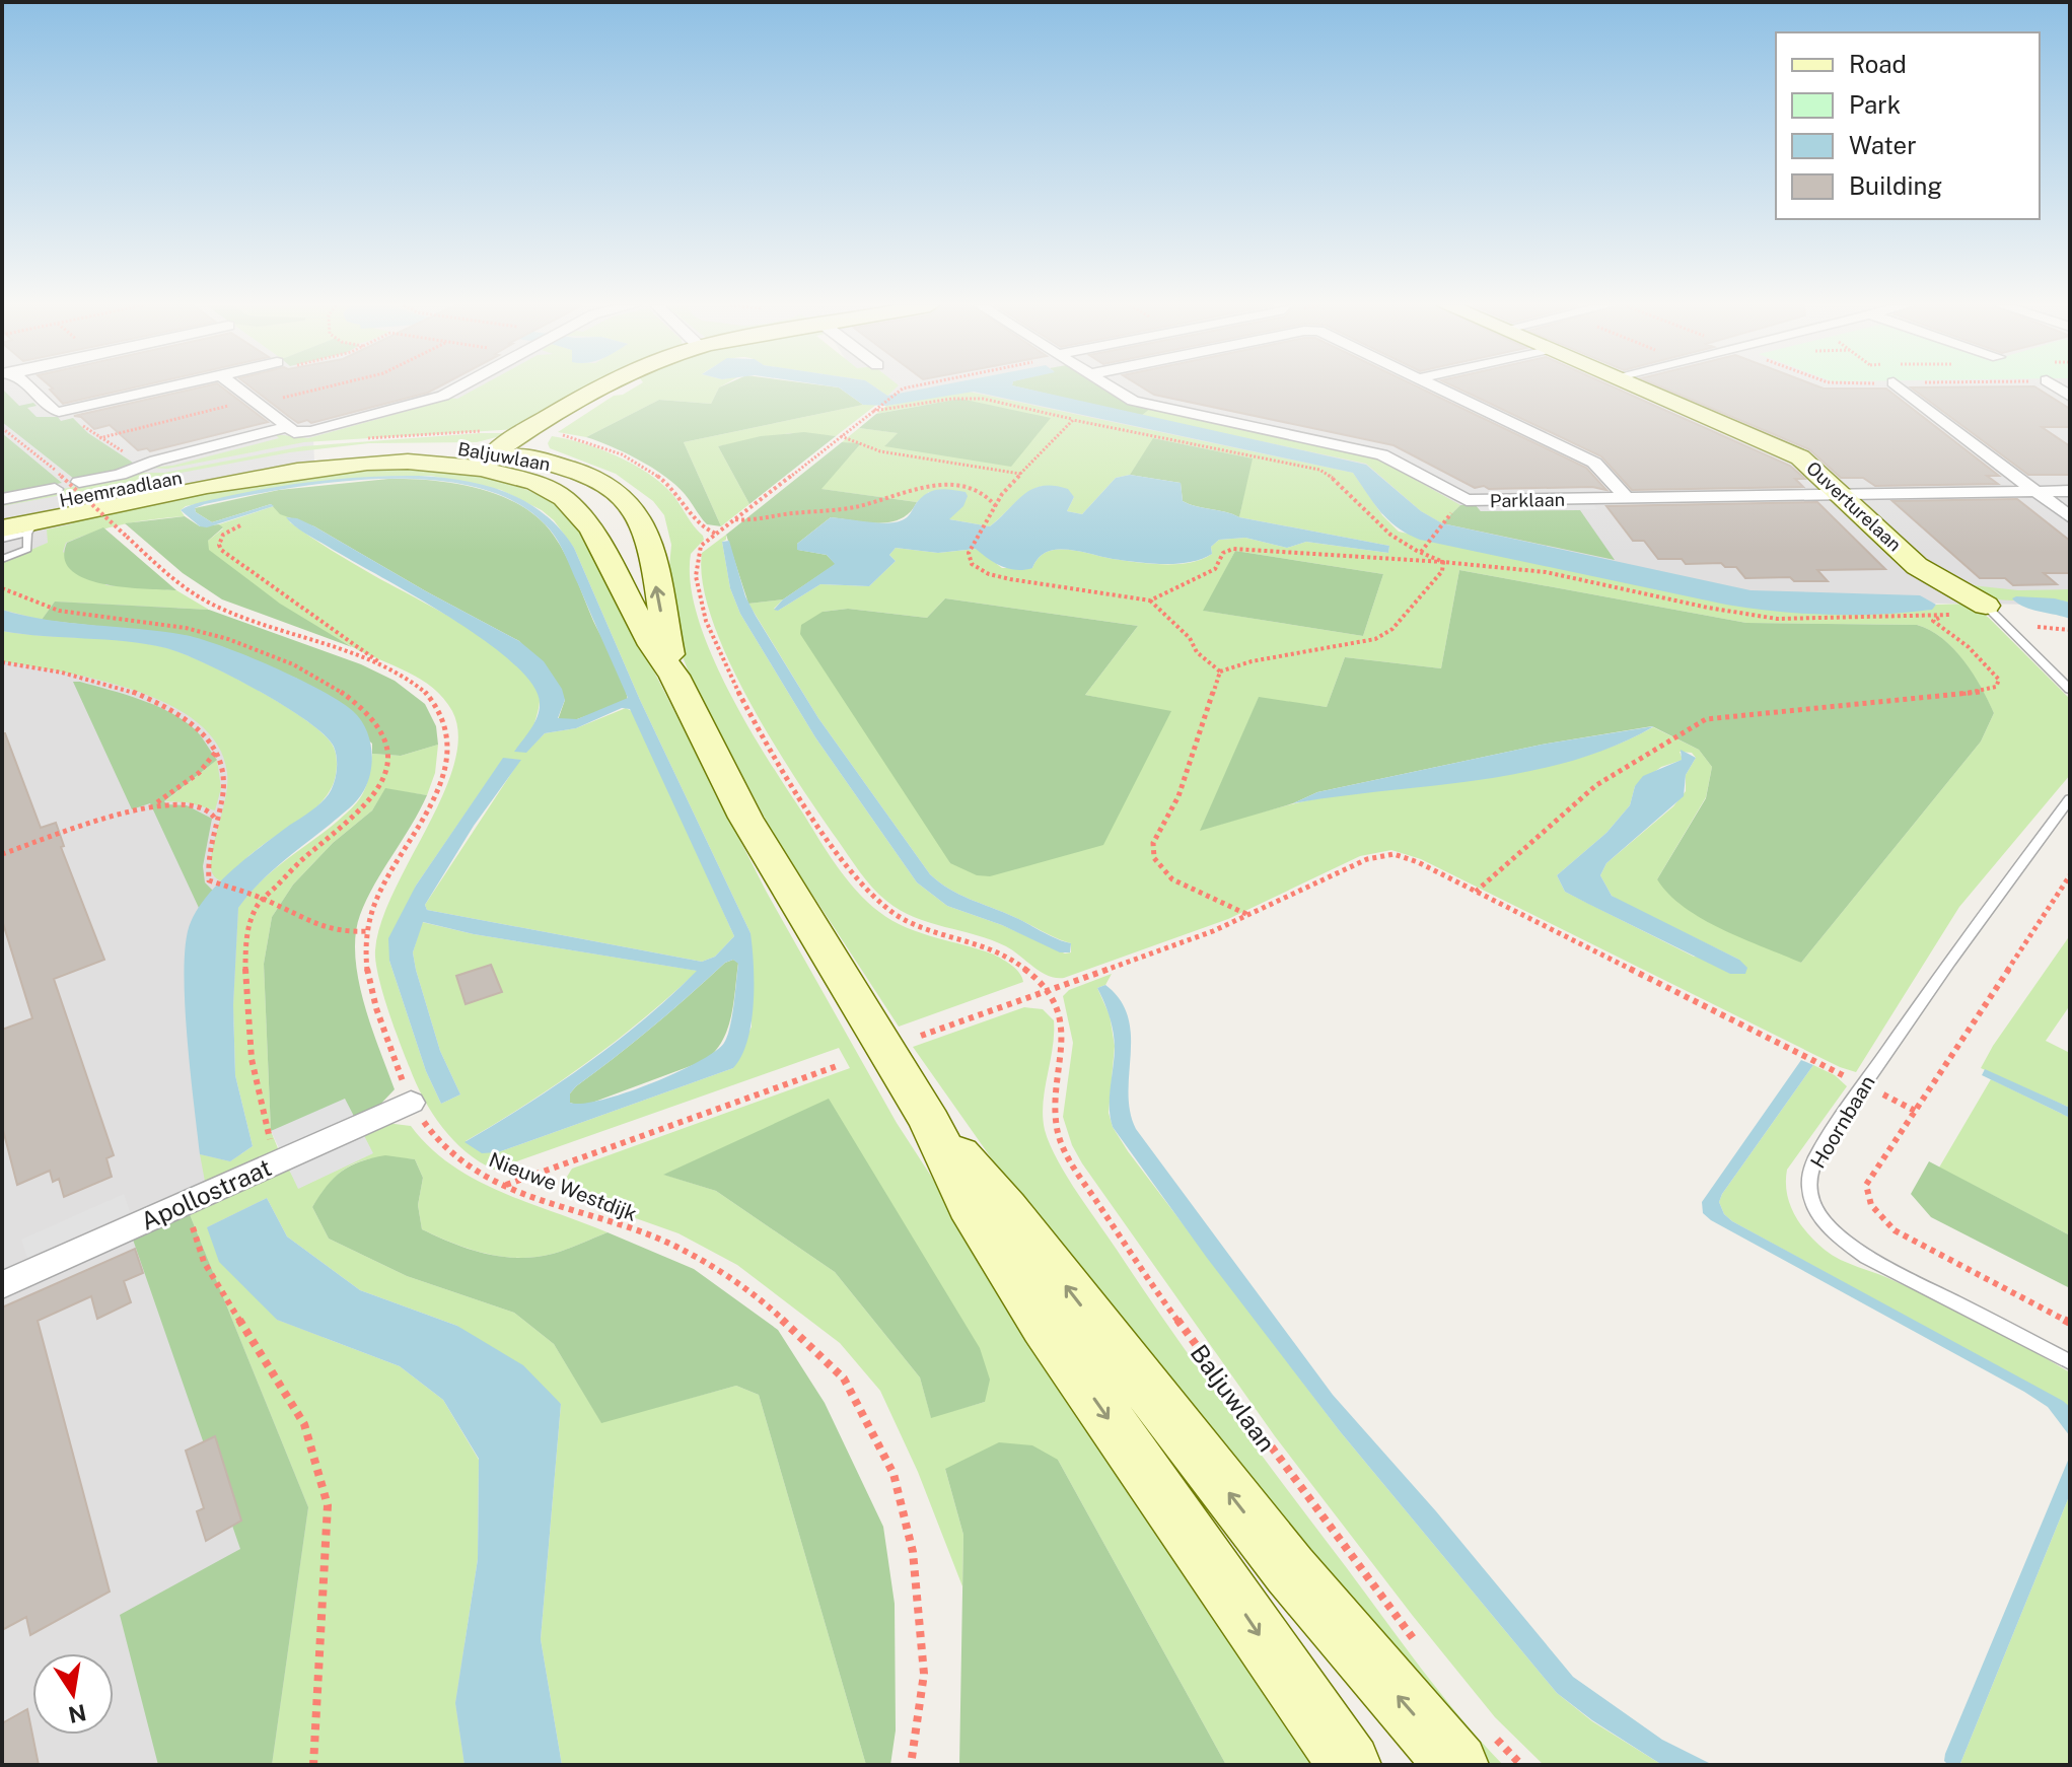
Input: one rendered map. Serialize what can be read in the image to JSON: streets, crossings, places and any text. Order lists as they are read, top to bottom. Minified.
{"streets":{"main road":["Baljuwlaan","Heemraadlaan","Ouverturelaan"],"street":["Parklaan","Apollostraat"],"lane":["Hoornbaan"],"path":["Nieuwe Westdijk"]},"crossings":[["Baljuwlaan","Heemraadlaan"],["Parklaan","Ouverturelaan"],["Nieuwe Westdijk","Apollostraat"]],"legend":["Road","Park","Water","Building"],"north":"bottom"}
